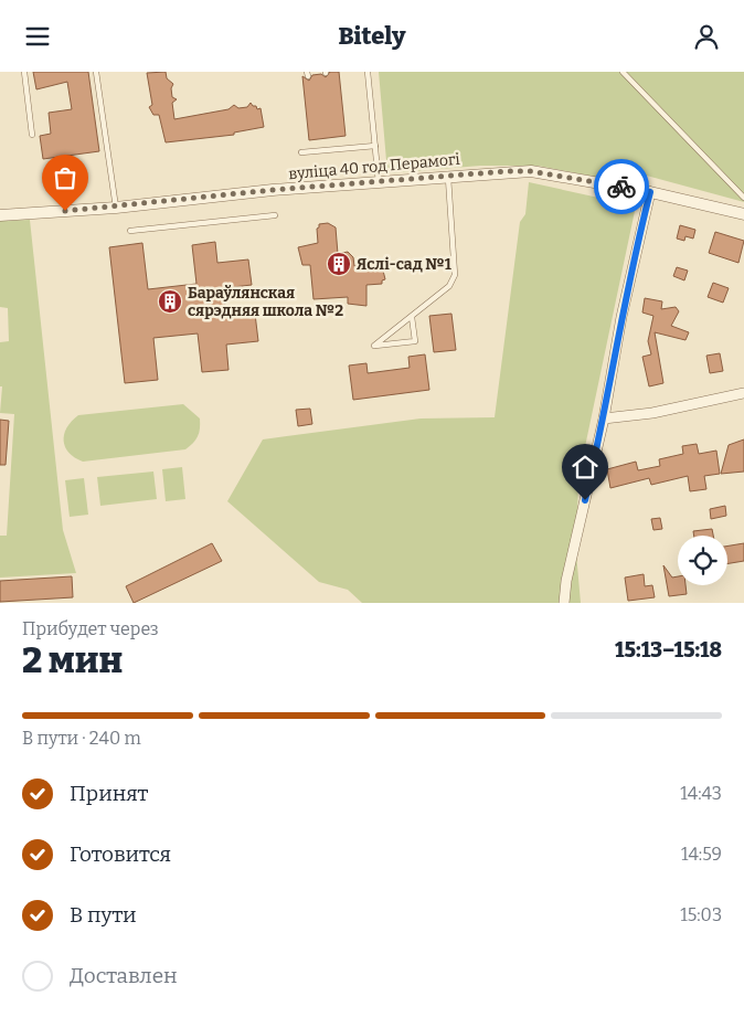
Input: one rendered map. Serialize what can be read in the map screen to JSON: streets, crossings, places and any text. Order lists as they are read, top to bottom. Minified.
{"streets":{"street":["вуліца 40 год Перамогі"]},"places":{"building":["Яслі-сад №1","Бараўлянская сярэдняя школа №2"]},"page":{"header":"Bitely","heading":["2 мин","Прибудет через","15:13–15:18"],"bar":"В пути · 240 m","list":[["Принят","14:43"],["Готовится","14:59"],["В пути","15:03"],"Доставлен"]}}
